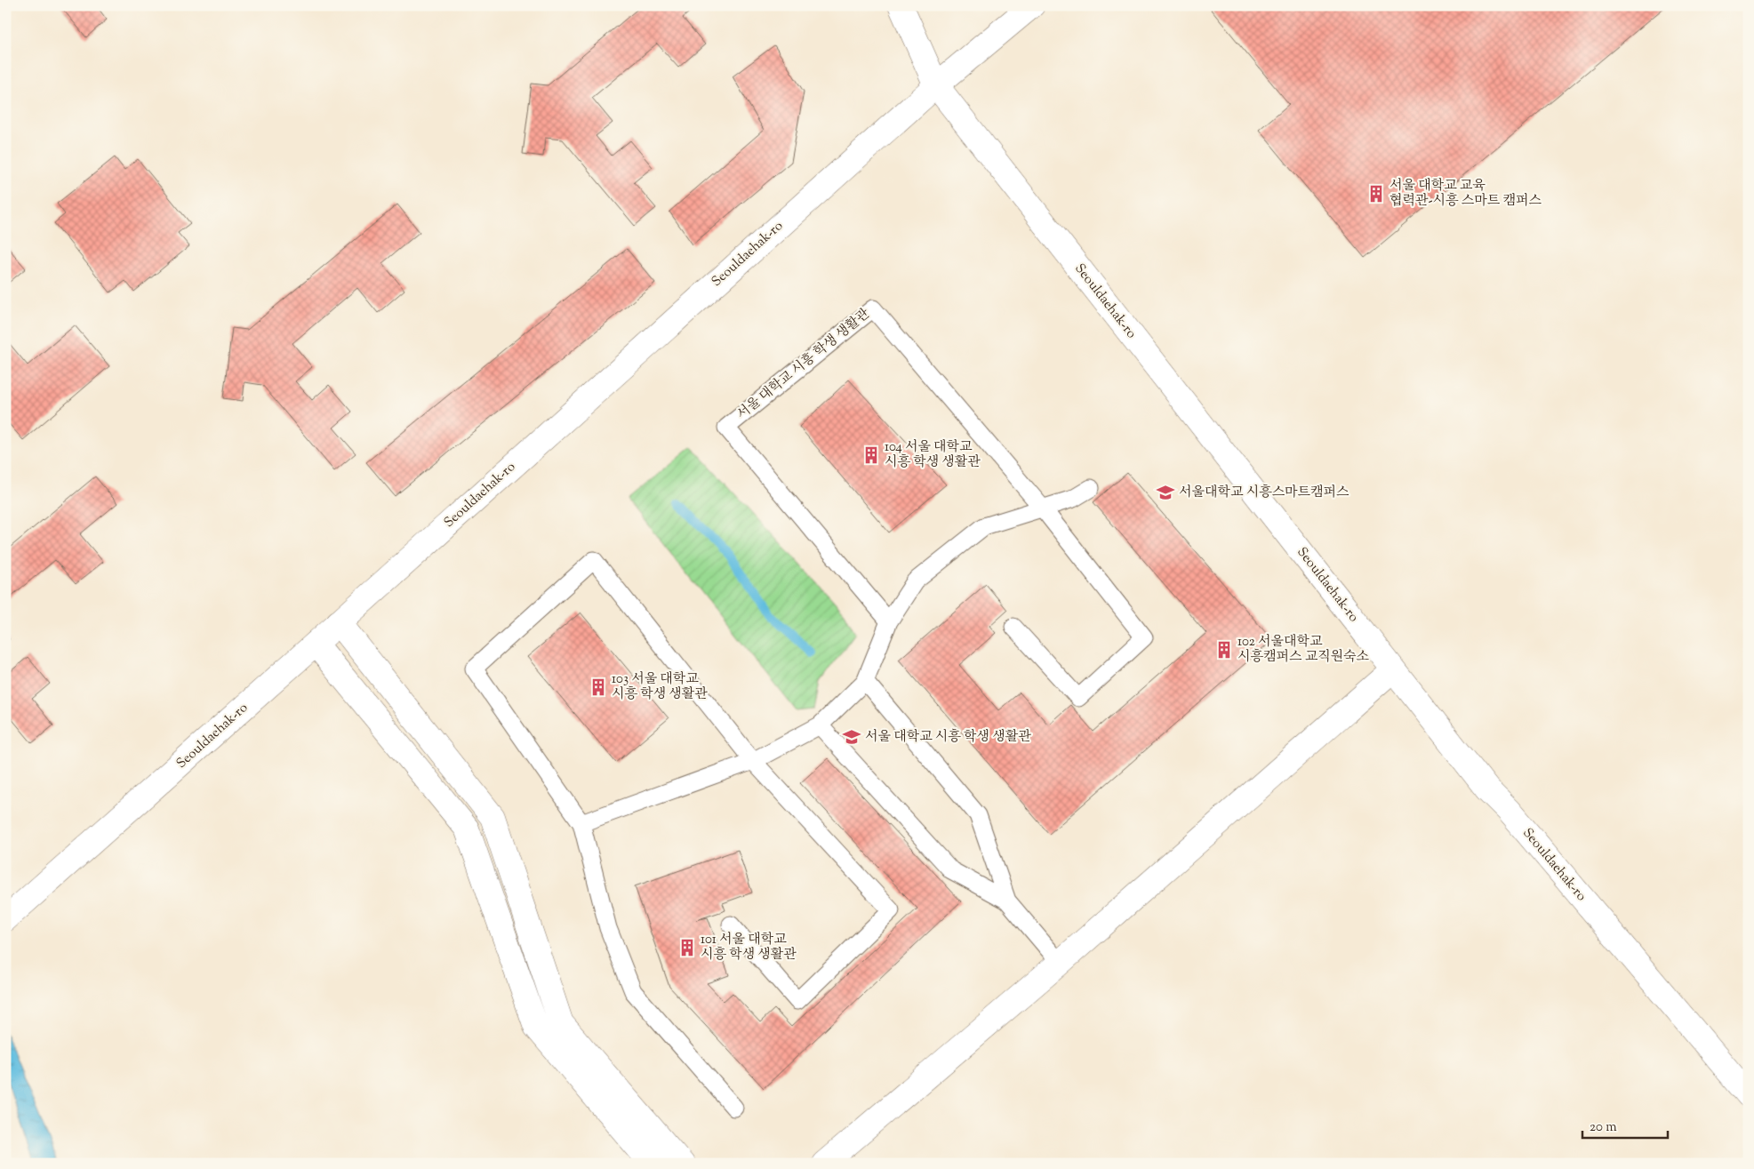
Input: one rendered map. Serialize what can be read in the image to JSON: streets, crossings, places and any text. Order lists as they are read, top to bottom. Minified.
{"streets":{"street":["Seouldaehak-ro"],"lane":["서울 대학교 시흥 학생 생활관"]},"places":{"building":["서울 대학교 교육 협력관-시흥 스마트 캠퍼스","104 서울 대학교 시흥 학생 생활관","102 서울대학교 시흥캠퍼스 교직원숙소","103 서울 대학교 시흥 학생 생활관","101 서울 대학교 시흥 학생 생활관"],"school or university":["서울대학교 시흥스마트캠퍼스","서울 대학교 시흥 학생 생활관"]},"scale_bar":"20 m"}
